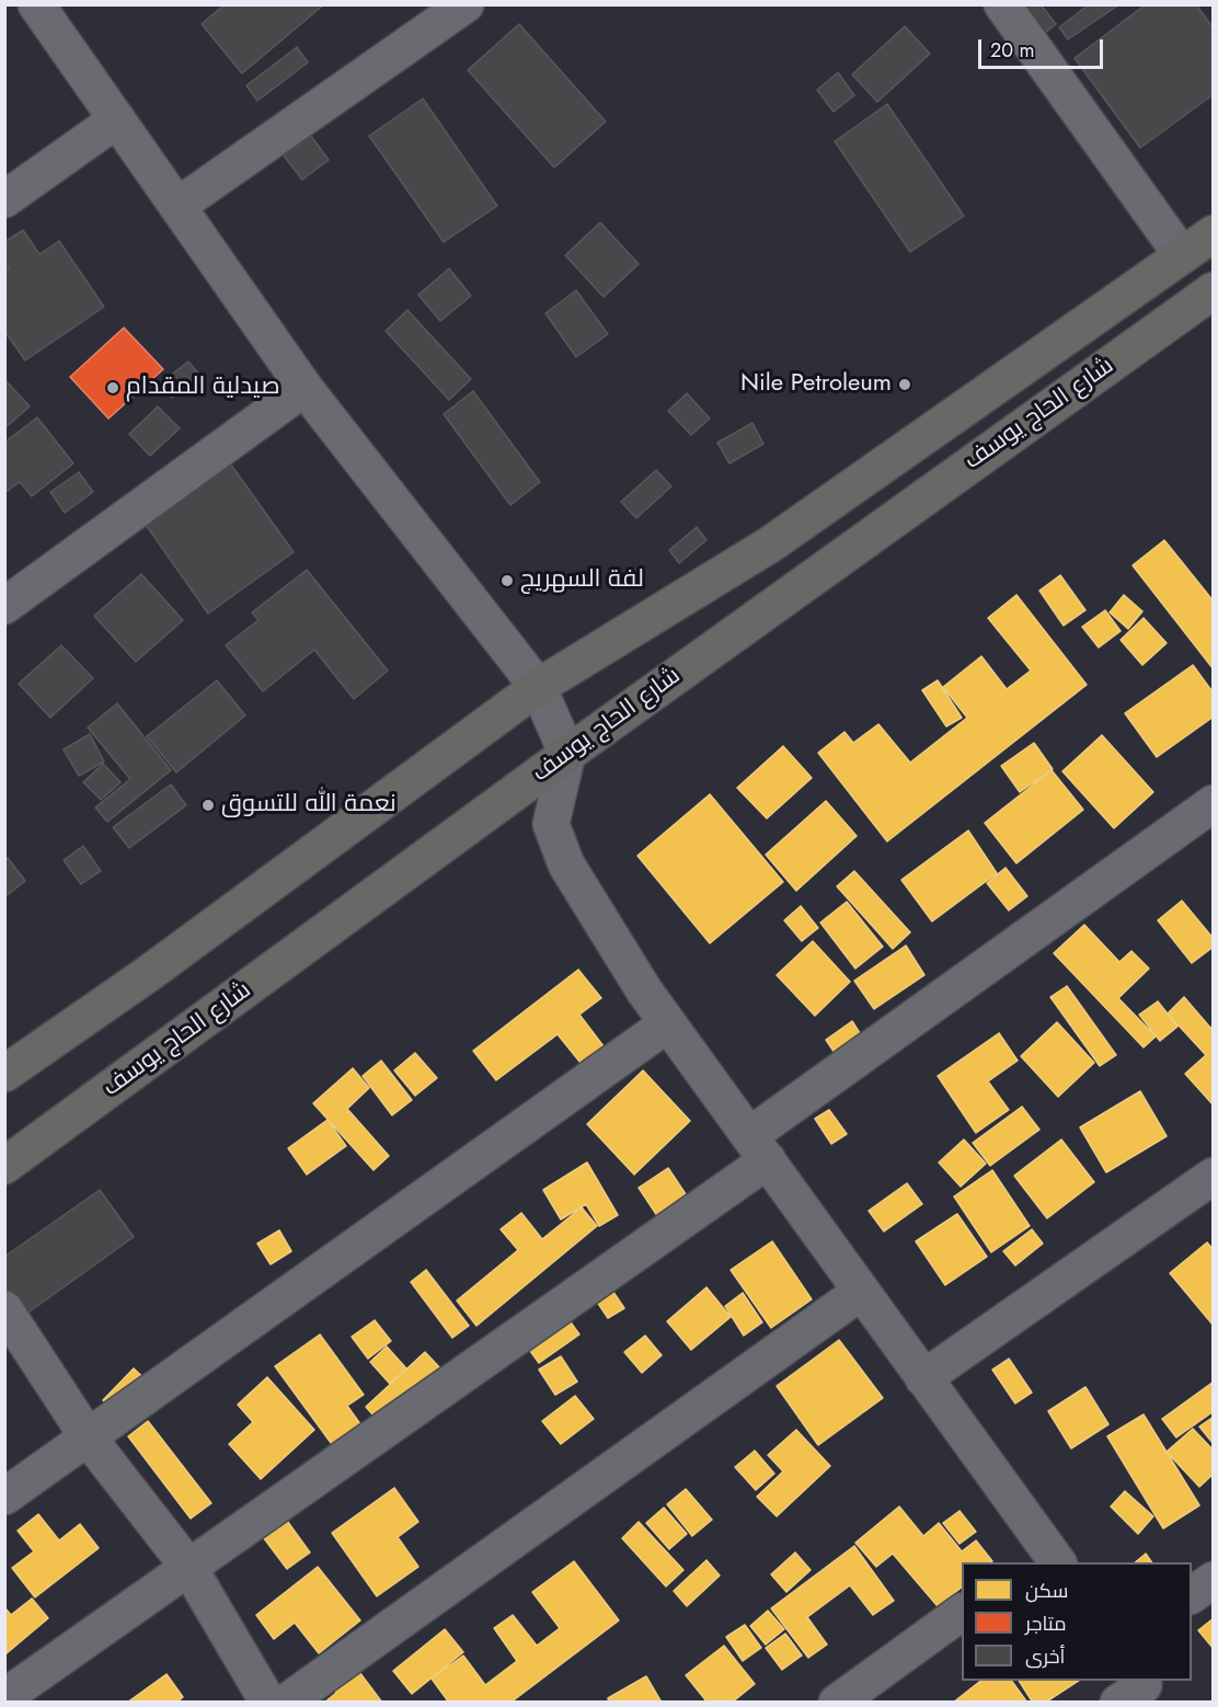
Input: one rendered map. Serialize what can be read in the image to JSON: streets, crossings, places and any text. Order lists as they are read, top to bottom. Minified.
{"streets":{"main road":["شارع الحاج يوسف"]},"places":["Nile Petroleum","صيدلية المقدام","لفة السهريج","نعمة الله للتسوق"],"legend":["سكن","متاجر","أخرى"],"scale_bar":"20 m"}
